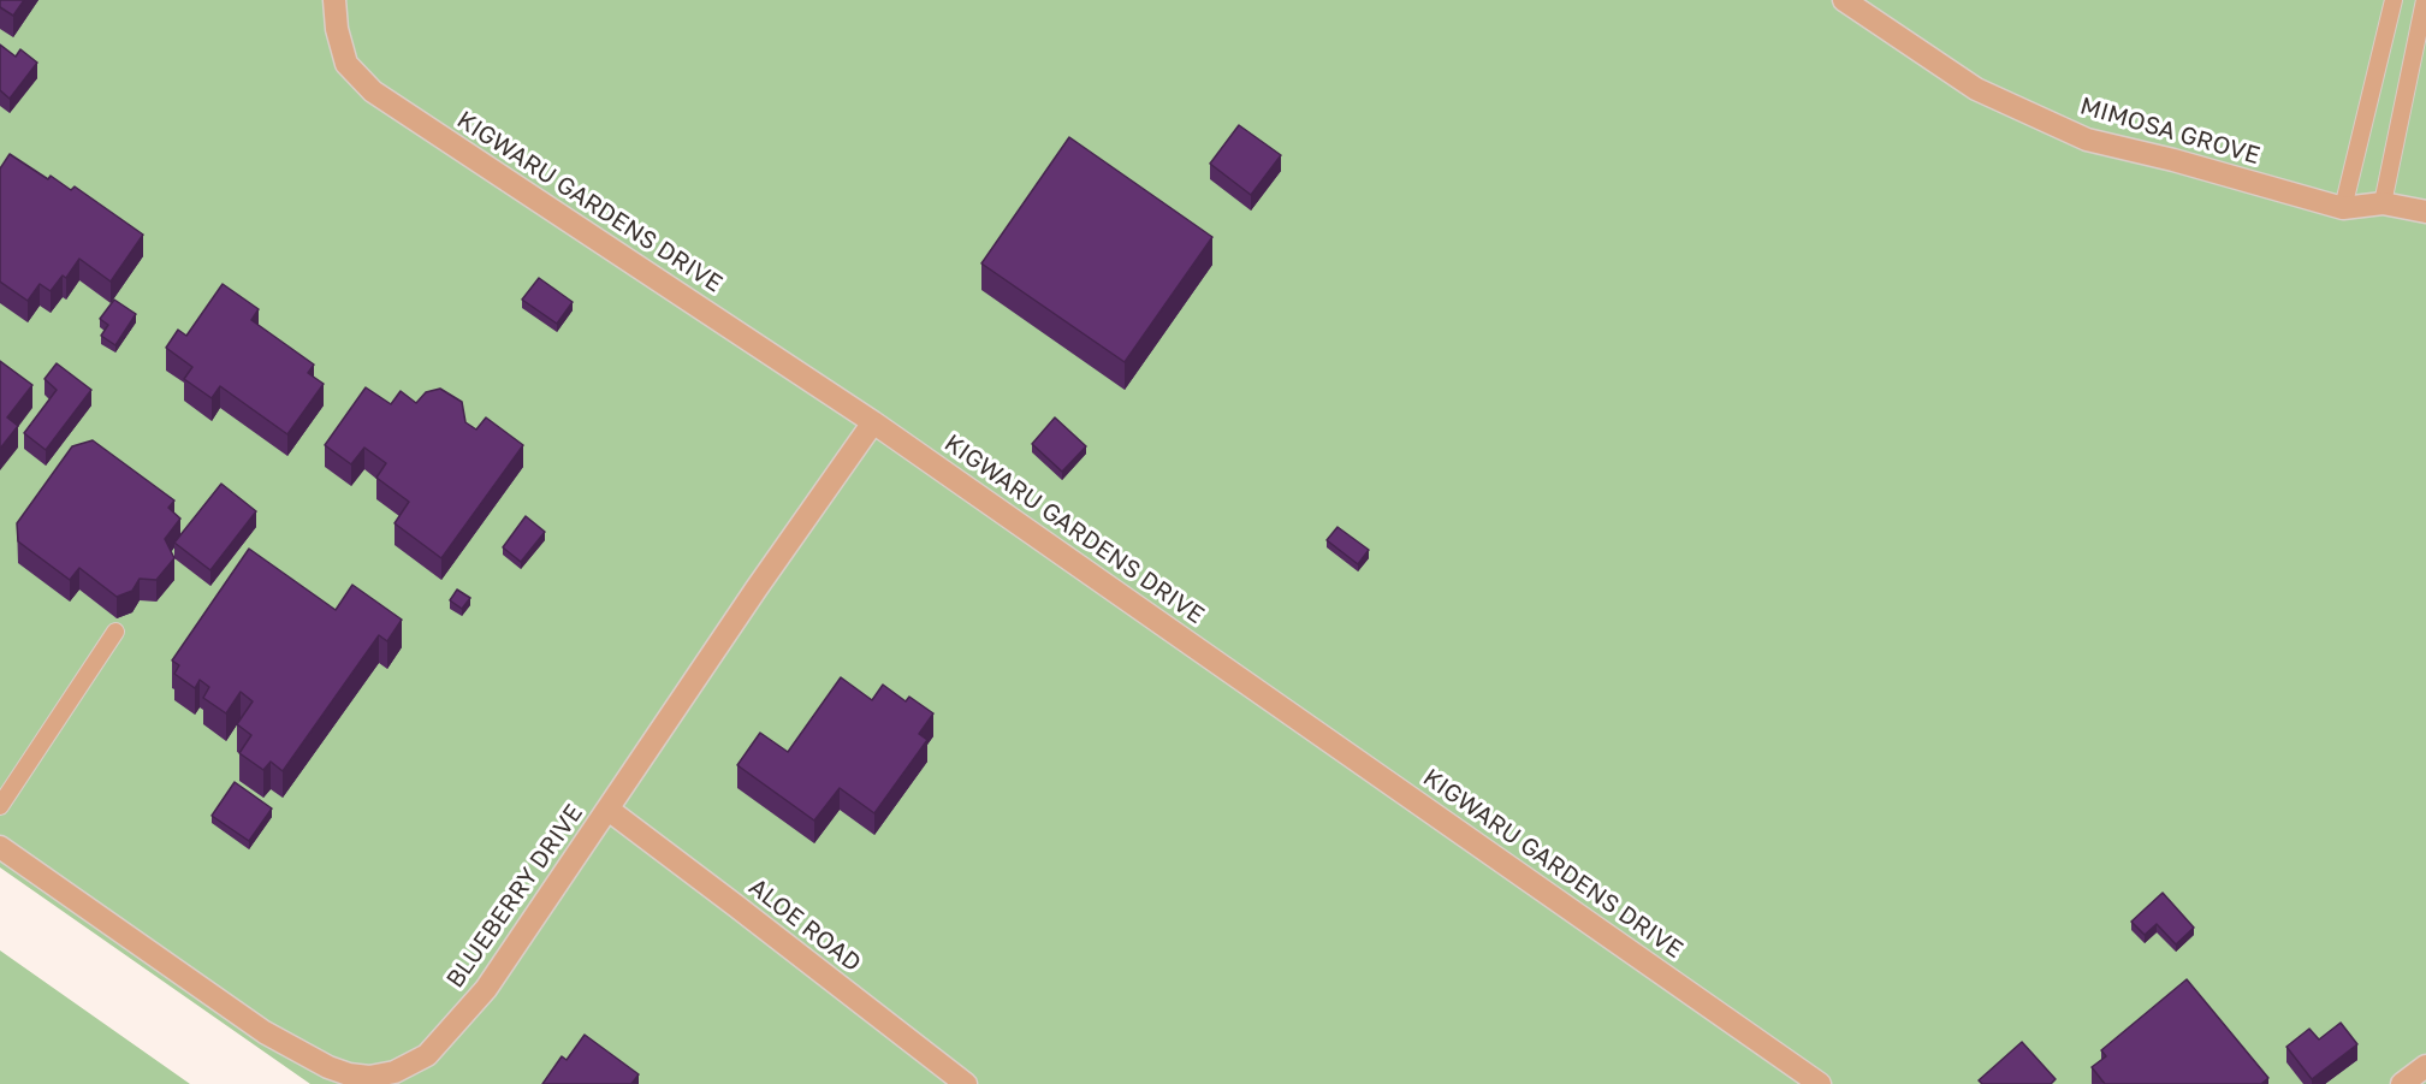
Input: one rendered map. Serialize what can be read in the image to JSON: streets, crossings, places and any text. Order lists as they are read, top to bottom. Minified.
{"streets":{"street":["MIMOSA GROVE","KIGWARU GARDENS DRIVE","BLUEBERRY DRIVE","ALOE ROAD"]},"crossings":[["KIGWARU GARDENS DRIVE","BLUEBERRY DRIVE"],["BLUEBERRY DRIVE","ALOE ROAD"]]}
